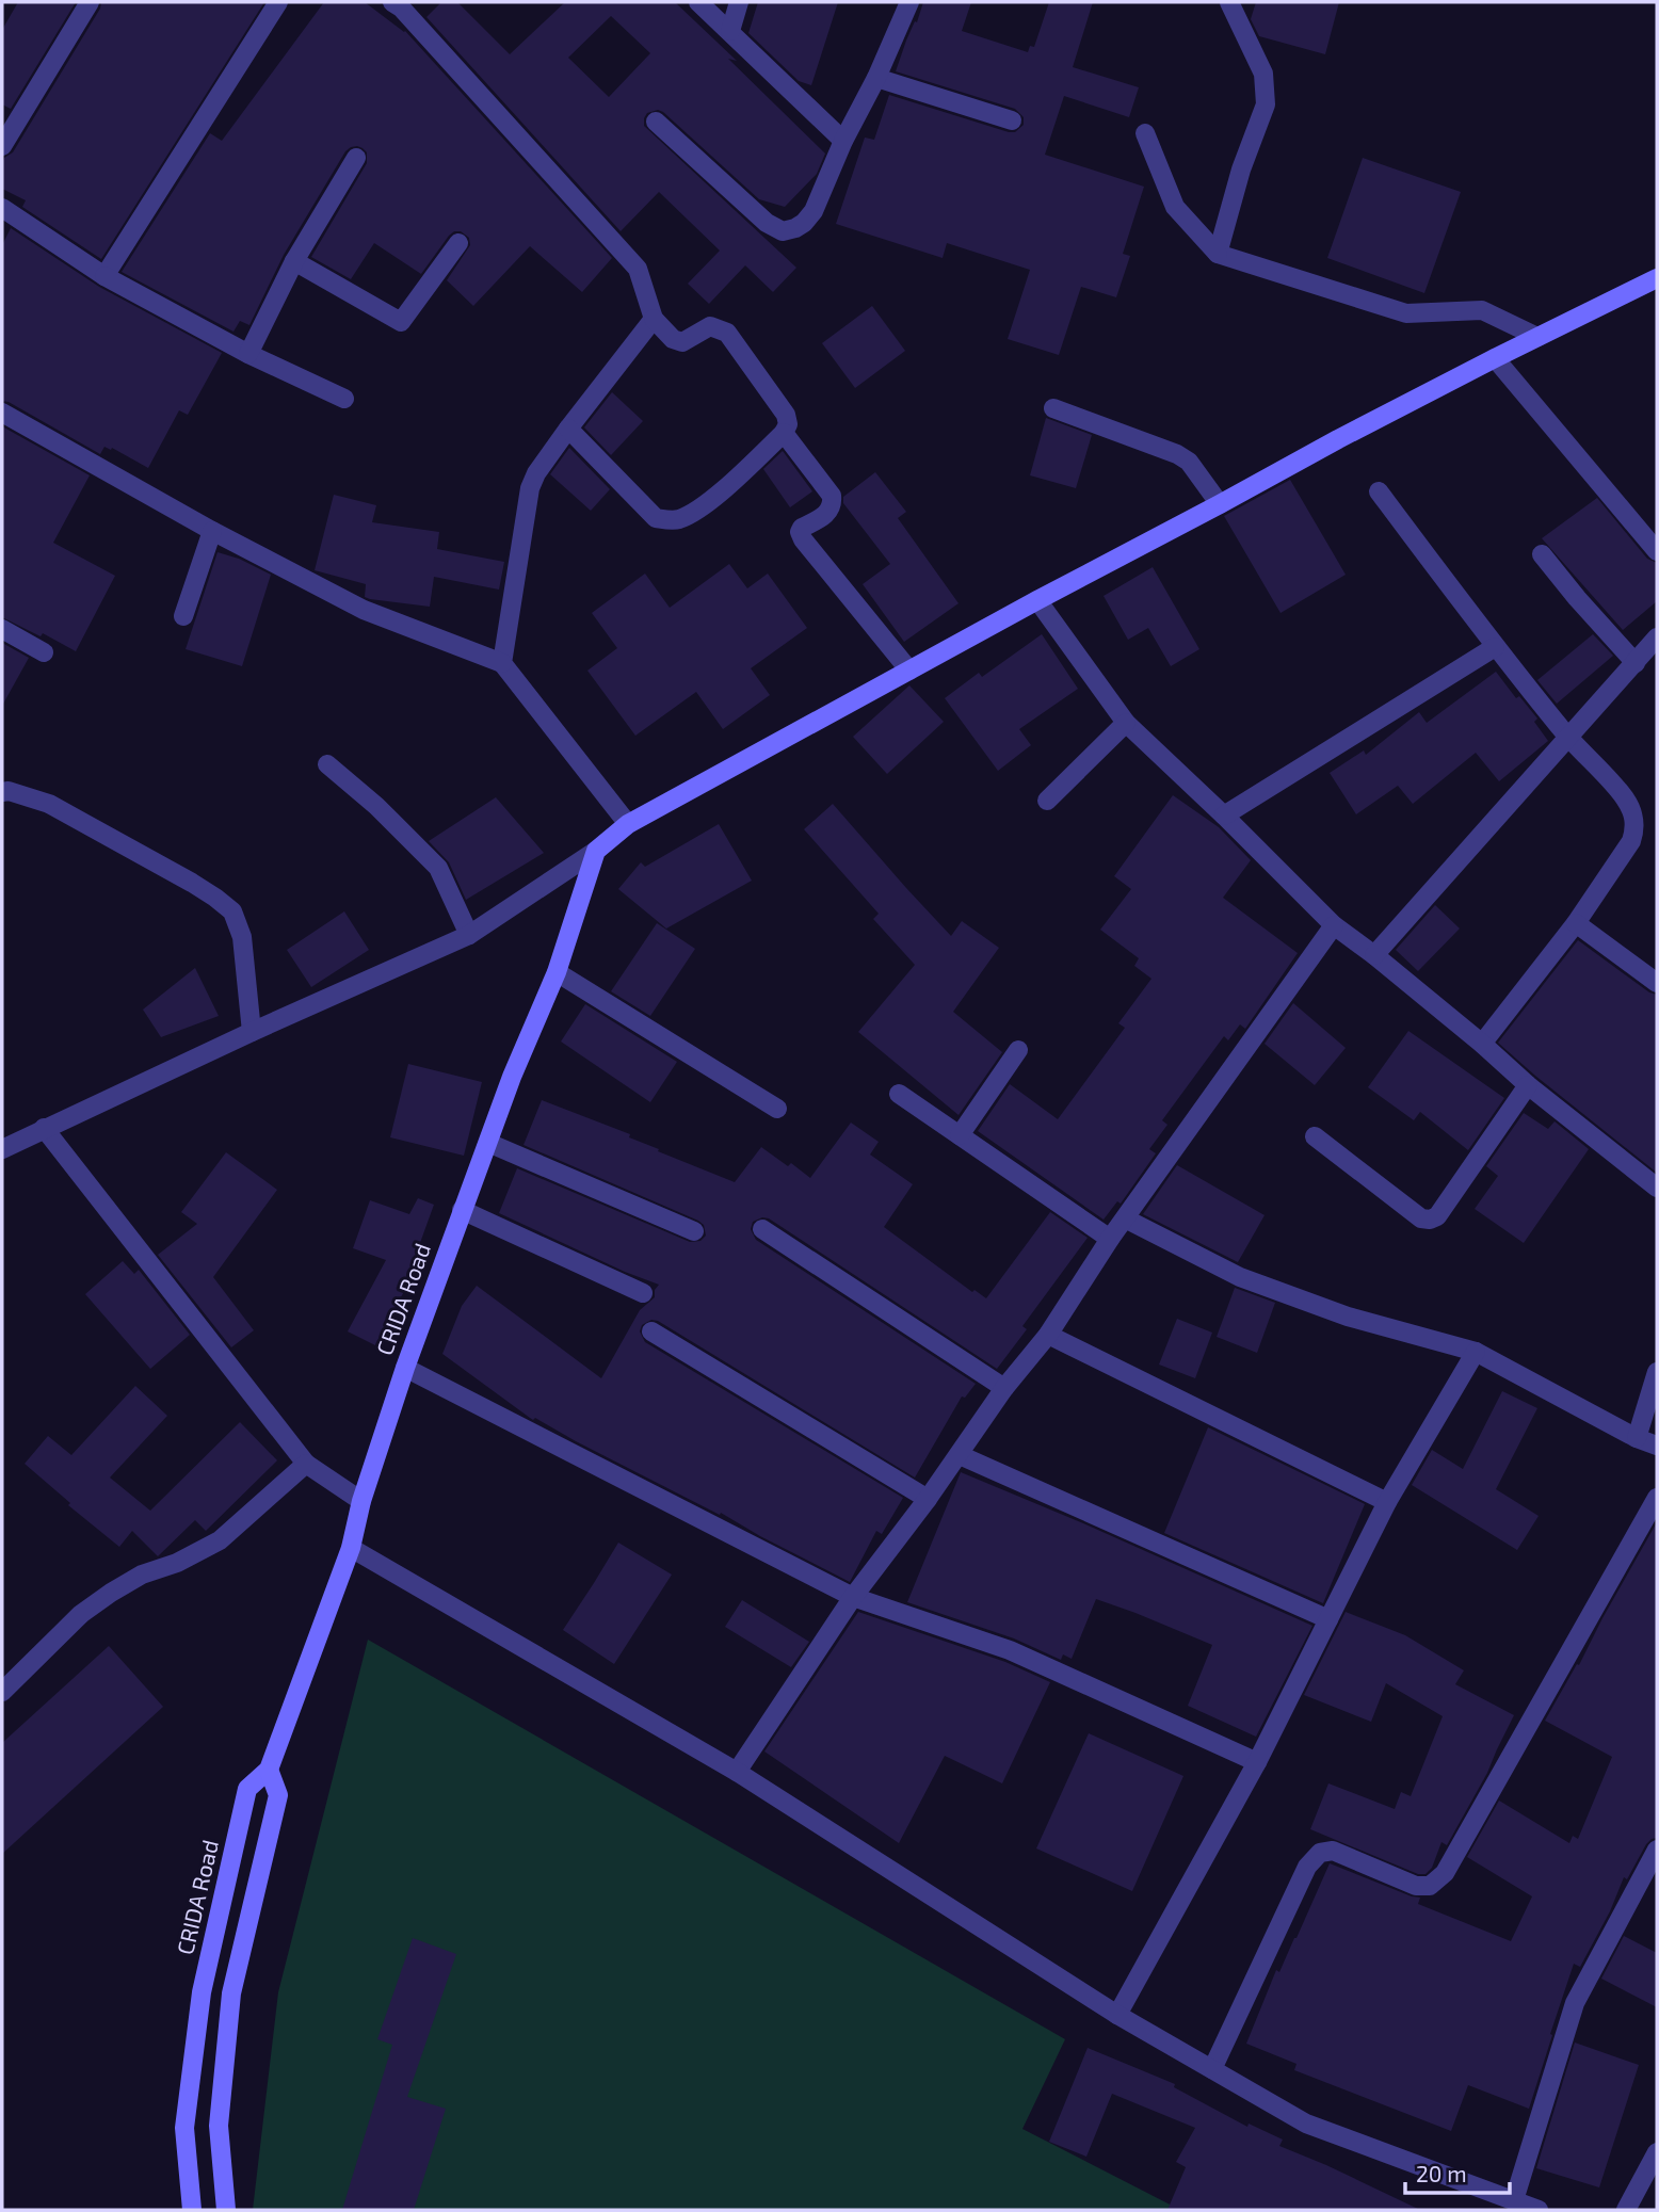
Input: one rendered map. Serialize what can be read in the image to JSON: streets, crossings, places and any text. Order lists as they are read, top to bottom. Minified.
{"streets":{"main road":["CRIDA Road"]},"scale_bar":"20 m"}
